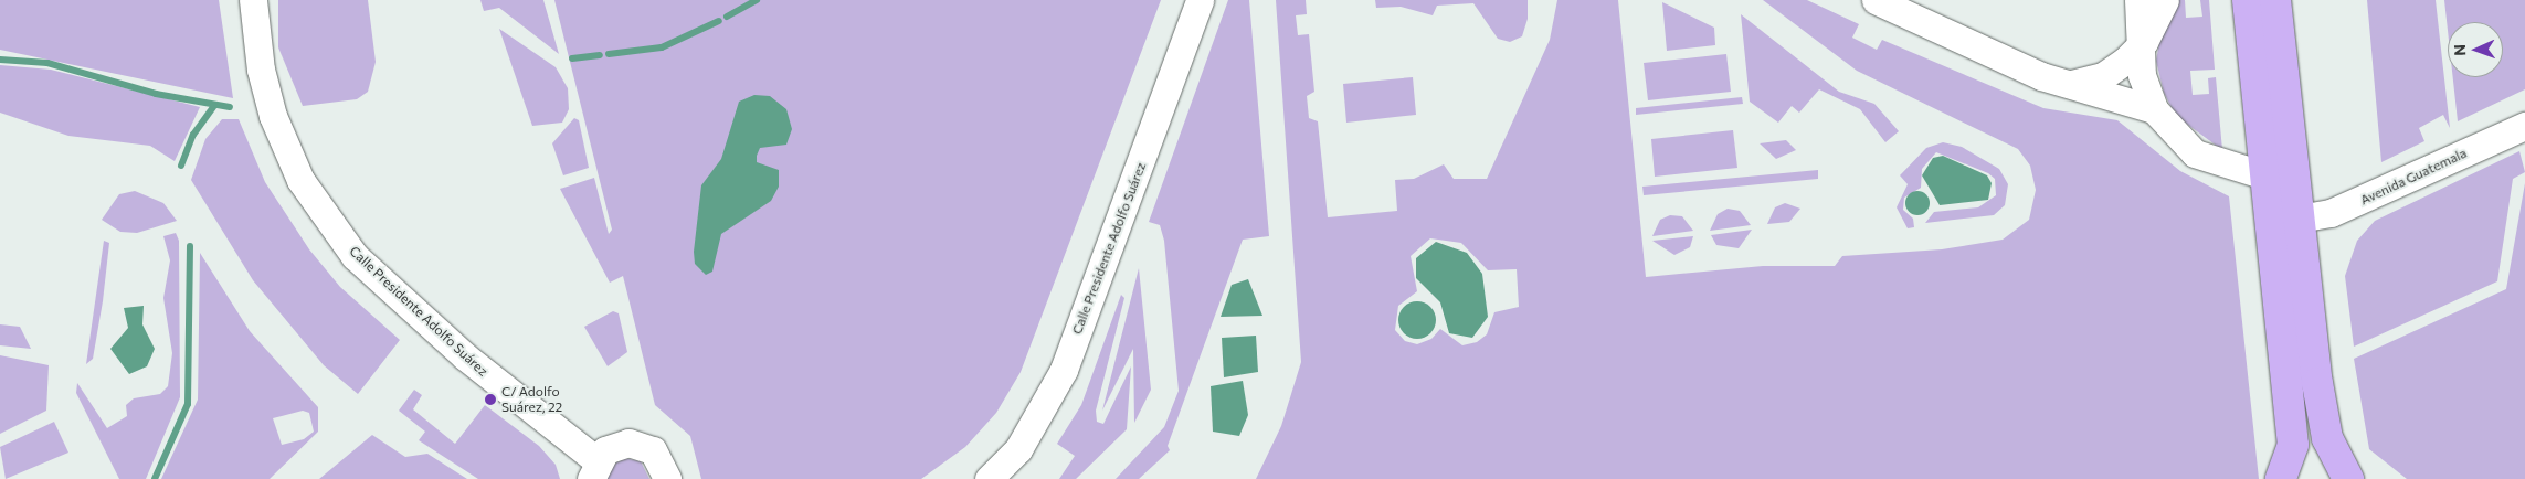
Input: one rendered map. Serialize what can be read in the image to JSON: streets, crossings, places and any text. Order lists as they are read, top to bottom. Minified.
{"streets":{"street":["Avenida Guatemala","Calle Presidente Adolfo Suárez"]},"places":["C/ Adolfo Suárez, 22"],"north":"left"}
